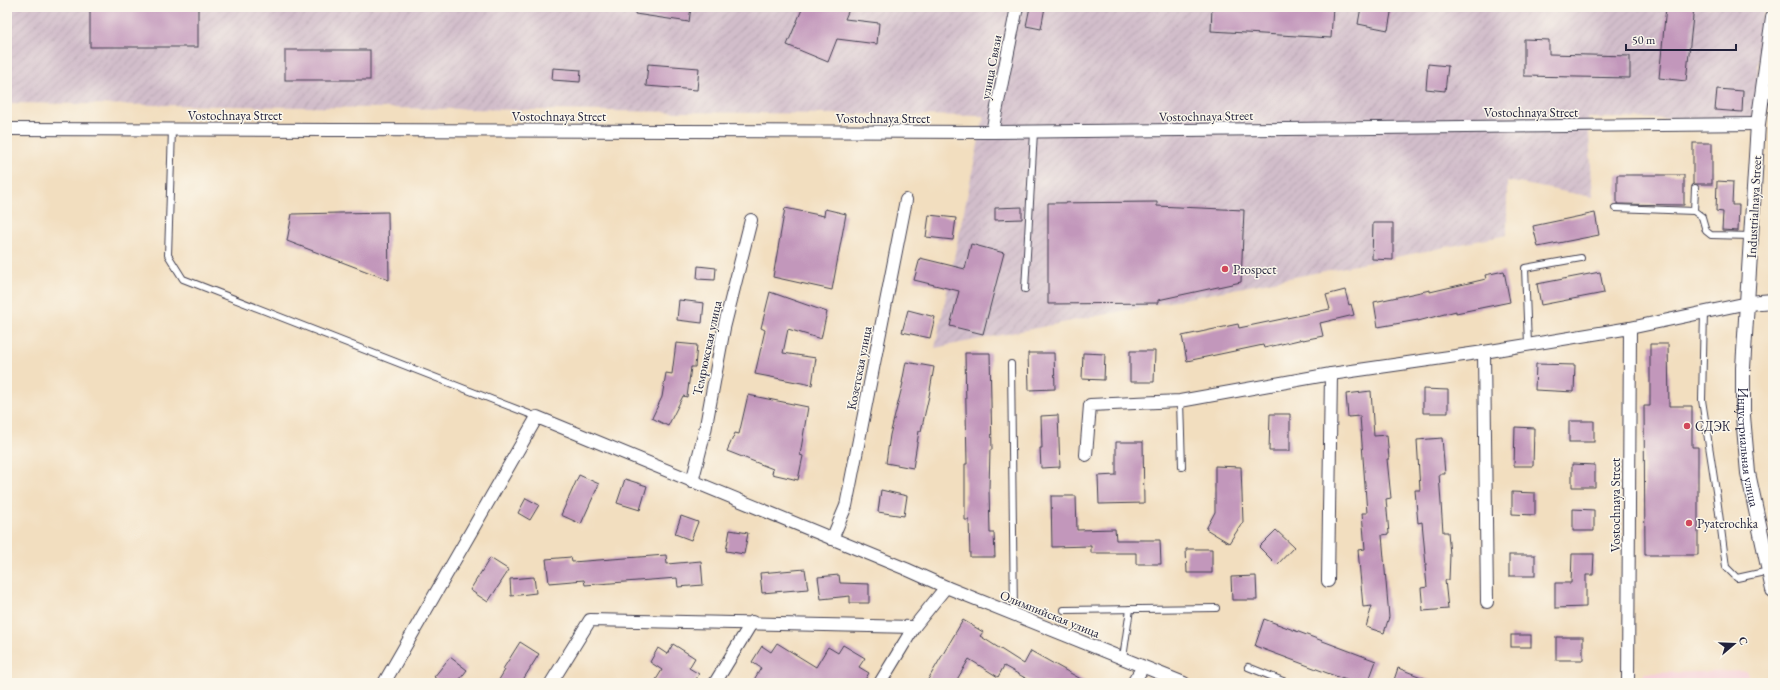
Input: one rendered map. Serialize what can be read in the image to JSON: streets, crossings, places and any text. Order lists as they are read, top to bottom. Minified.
{"streets":{"street":["улица Связи","Vostochnaya Street","Industrialnaya Street","Темрюкская улица","Козетская улица","Индустриальная улица","Олимпийская улица"]},"crossings":[["улица Связи","Vostochnaya Street"],["Vostochnaya Street","Industrialnaya Street"],["Industrialnaya Street","Индустриальная улица"],["Темрюкская улица","Олимпийская улица"],["Козетская улица","Олимпийская улица"]],"places":["Prospect","СДЭК","Pyaterochka"],"scale_bar":"50 m","north":"right"}
